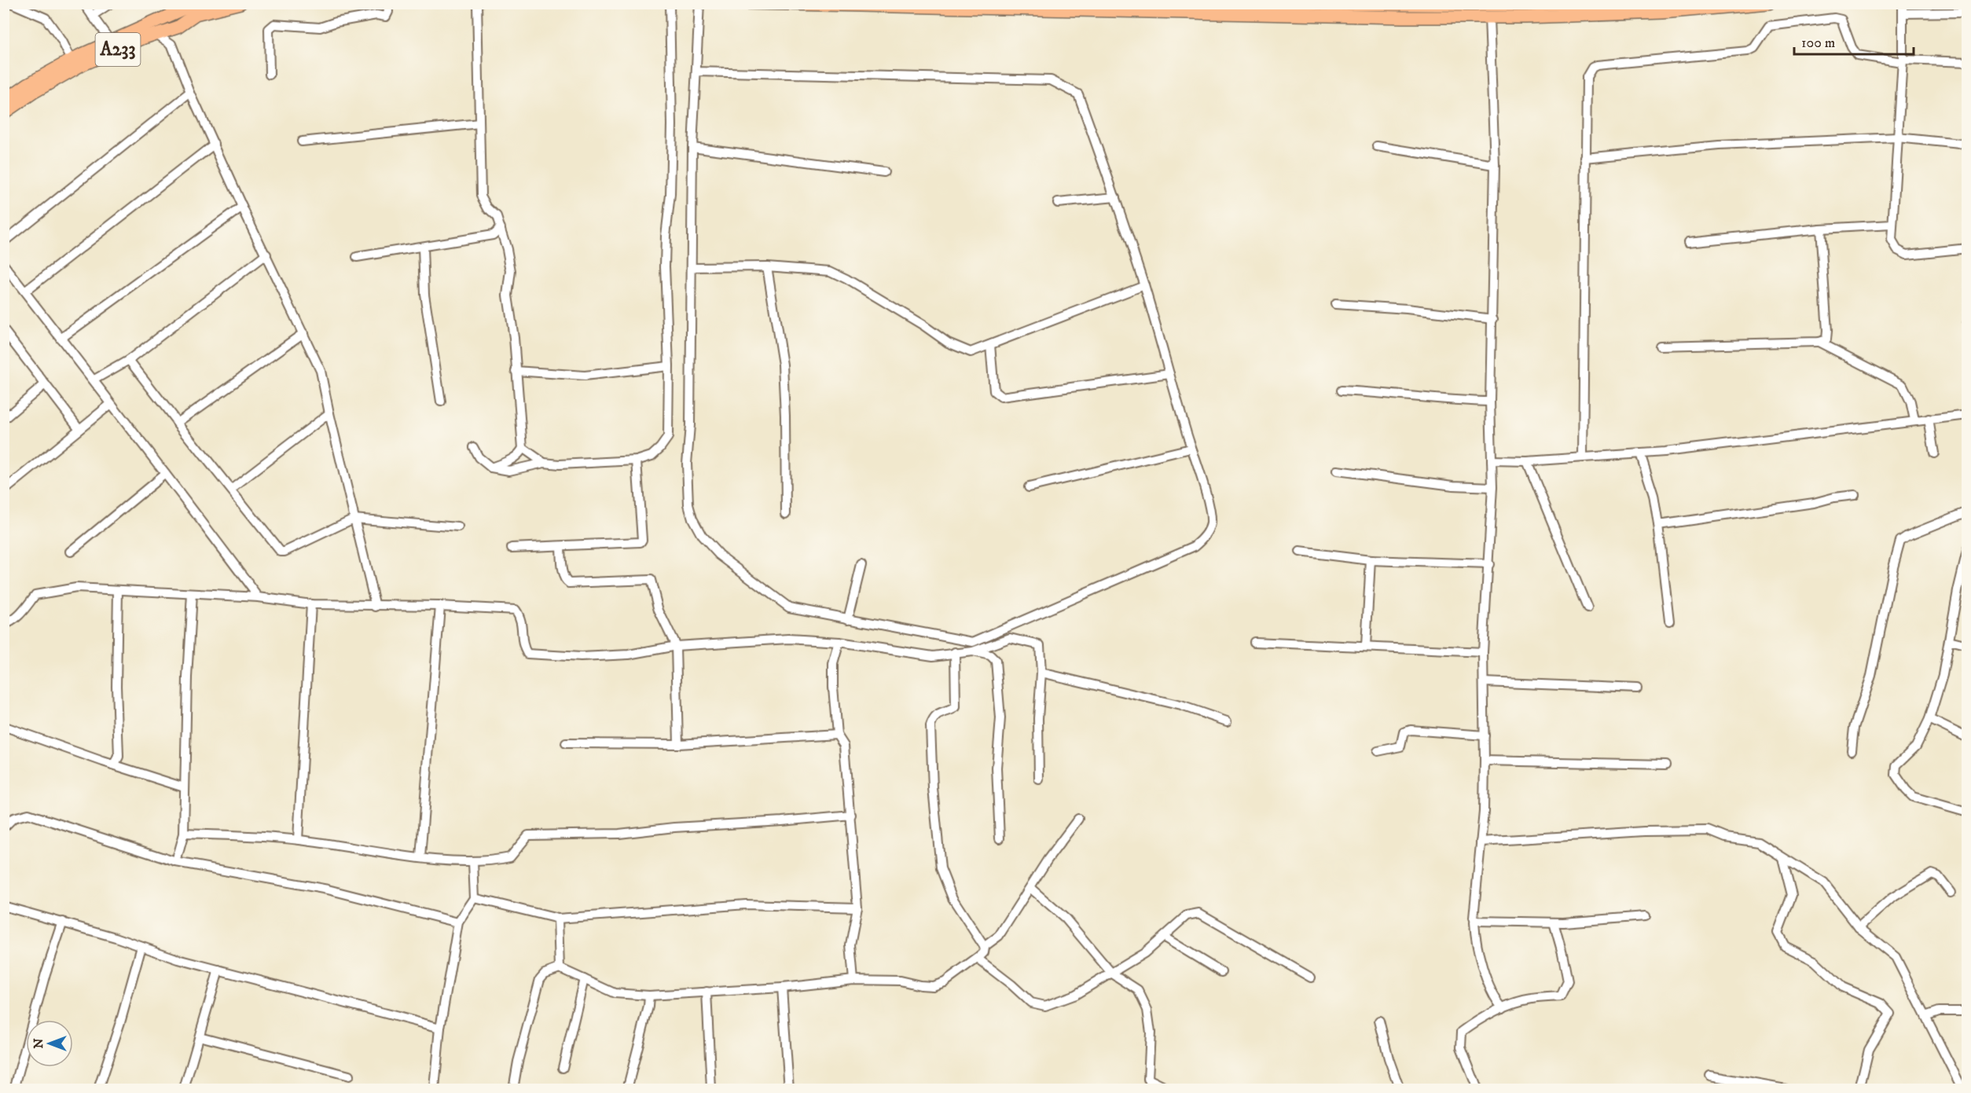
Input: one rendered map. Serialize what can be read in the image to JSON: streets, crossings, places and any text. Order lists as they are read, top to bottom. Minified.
{"streets":{"highway":["A233"]},"scale_bar":"100 m","north":"left"}
